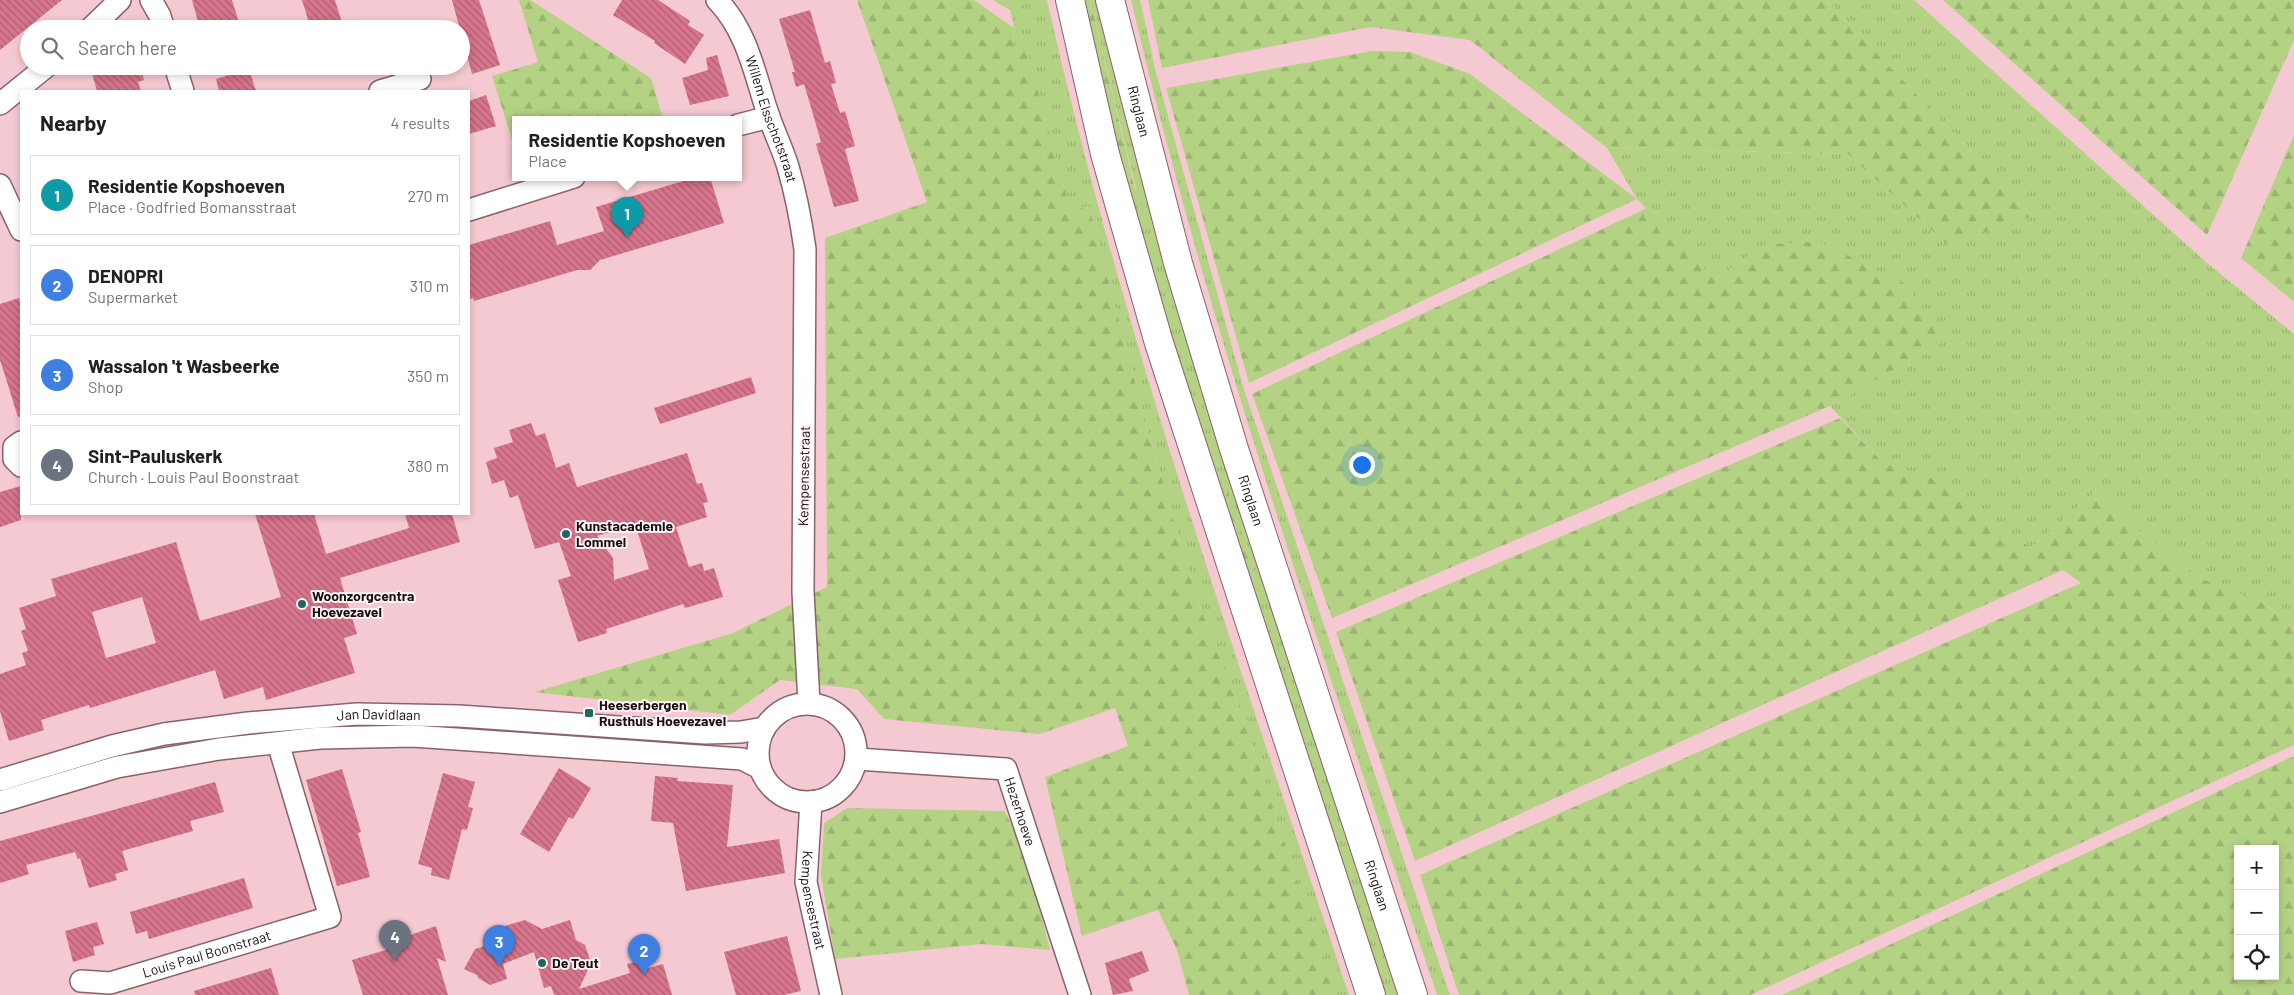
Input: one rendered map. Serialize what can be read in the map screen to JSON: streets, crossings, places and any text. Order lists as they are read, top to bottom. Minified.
{"streets":{"main road":["Ringlaan"],"street":["Willem Elsschotstraat","Kempensestraat","Jan Davidlaan","Hezerhoeve","Louis Paul Boonstraat"]},"crossings":[["Willem Elsschotstraat","Kempensestraat"],["Kempensestraat","Jan Davidlaan"],["Kempensestraat","Hezerhoeve"],["Jan Davidlaan","Hezerhoeve"],["Jan Davidlaan","Louis Paul Boonstraat"]],"places":{"other":["Kunstacademie Lommel","Woonzorgcentra Hoevezavel","De Teut"],"transit":["Heeserbergen Rusthuis Hoevezavel"]},"page":{"search":"Search here","heading":["Nearby","4 results"],"popup":["Residentie Kopshoeven","Place"],"list":[{"mark":"1","name":"Residentie Kopshoeven","note":"Place · Godfried Bomansstraat","value":"270 m"},{"mark":"2","name":"DENOPRI","note":"Supermarket","value":"310 m"},{"mark":"3","name":"Wassalon 't Wasbeerke","note":"Shop","value":"350 m"},{"mark":"4","name":"Sint-Pauluskerk","note":"Church · Louis Paul Boonstraat","value":"380 m"}],"pins":["1","4","3","2"],"map_buttons":["+","−"]}}
